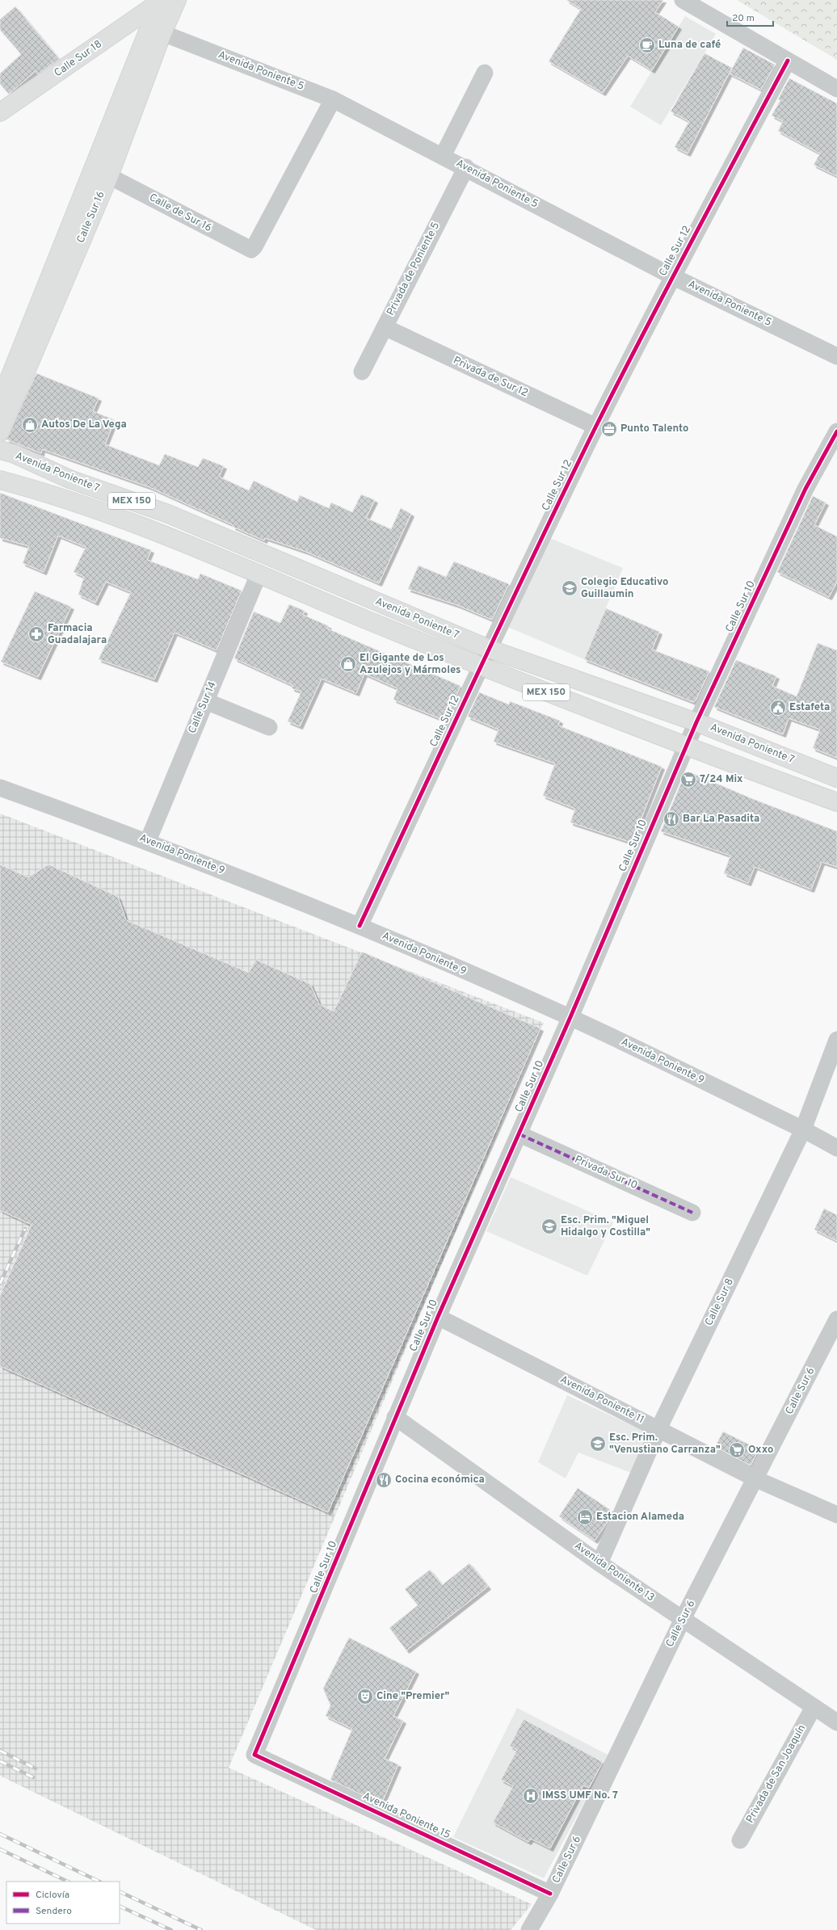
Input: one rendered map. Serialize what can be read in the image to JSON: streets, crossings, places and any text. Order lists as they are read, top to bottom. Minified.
{"streets":{"main road":["Calle Sur 18","Calle Sur 16","Avenida Poniente 7","MEX 150"],"street":["Avenida Poniente 5","Calle de Sur 16","Calle Sur 12","Privada de Poniente 5","Privada de Sur 12","Calle Sur 10","Calle Sur 14","Avenida Poniente 9","Privada Sur 10","Calle Sur 8","Calle Sur 6","Avenida Poniente 11","Avenida Poniente 13","Privada de San Joaquín","Avenida Poniente 15"]},"crossings":[["Calle Sur 18","Calle Sur 16"],["Avenida Poniente 5","Calle de Sur 16"],["Avenida Poniente 5","Calle Sur 16"],["Avenida Poniente 5","Calle Sur 12"],["Avenida Poniente 5","Privada de Poniente 5"],["Calle de Sur 16","Calle Sur 16"],["Calle Sur 12","Privada de Sur 12"],["Calle Sur 12","Avenida Poniente 7"],["Calle Sur 12","Avenida Poniente 9"],["Privada de Poniente 5","Privada de Sur 12"],["Avenida Poniente 7","Calle Sur 10"],["Avenida Poniente 7","Calle Sur 14"],["Calle Sur 10","Avenida Poniente 9"],["Calle Sur 10","Privada Sur 10"],["Calle Sur 10","Avenida Poniente 11"],["Calle Sur 10","Avenida Poniente 13"],["Calle Sur 10","Avenida Poniente 15"],["Calle Sur 14","Avenida Poniente 9"],["Avenida Poniente 9","Calle Sur 8"],["Calle Sur 8","Avenida Poniente 11"],["Calle Sur 8","Avenida Poniente 13"],["Calle Sur 6","Avenida Poniente 11"],["Calle Sur 6","Avenida Poniente 13"],["Calle Sur 6","Avenida Poniente 15"],["Avenida Poniente 13","Privada de San Joaquín"]],"places":{"cafe":["Luna de café"],"shop":["Autos De La Vega","El Gigante de Los Azulejos y Mármoles"],"office":["Punto Talento"],"school or university":["Colegio Educativo Guillaumin","Esc. Prim. \"Miguel Hidalgo y Costilla\"","Esc. Prim. \"Venustiano Carranza\""],"pharmacy":["Farmacia Guadalajara"],"public building":["Estafeta"],"supermarket":["7/24 Mix","Oxxo"],"restaurant":["Bar La Pasadita","Cocina económica"],"hotel":["Estacion Alameda"],"theatre":["Cine \"Premier\""],"hospital":["IMSS UMF No. 7"]},"legend":["Ciclovía","Sendero"],"scale_bar":"20 m"}
